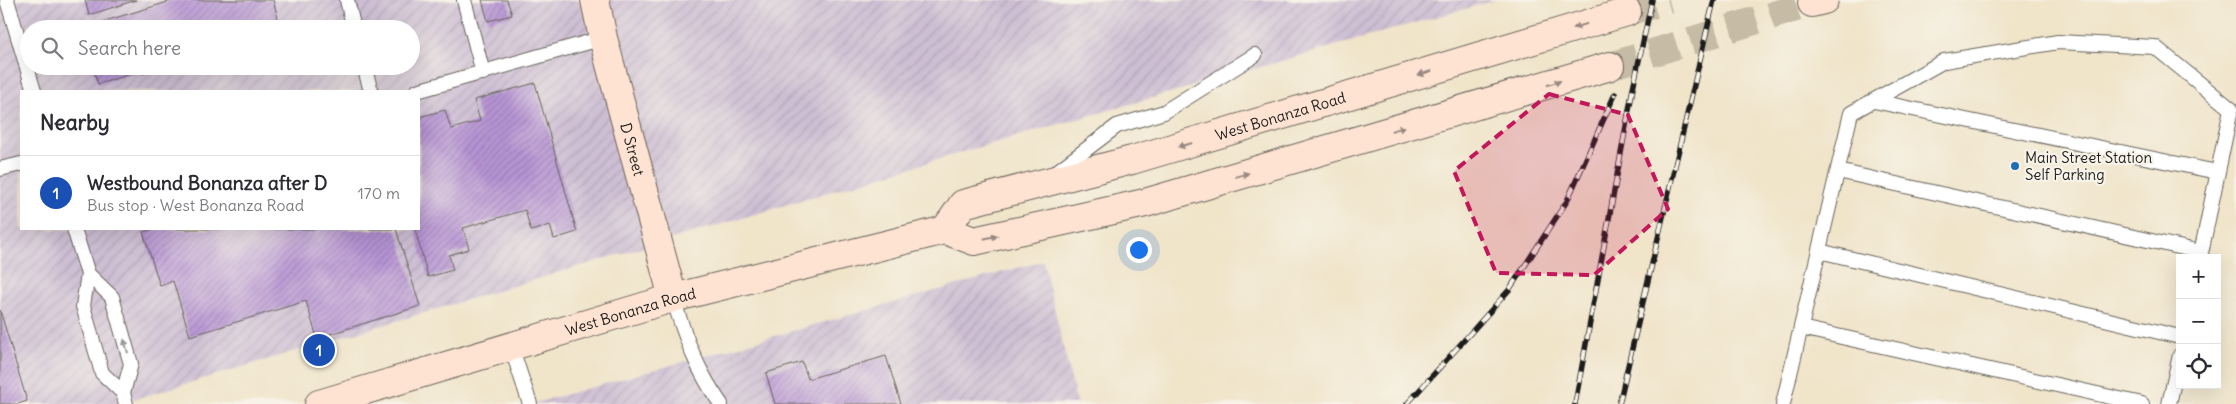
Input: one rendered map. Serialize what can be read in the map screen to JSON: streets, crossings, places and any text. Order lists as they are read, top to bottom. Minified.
{"streets":{"main road":["West Bonanza Road","D Street"]},"crossings":[["West Bonanza Road","D Street"]],"places":["Main Street Station Self Parking"],"page":{"search":"Search here","heading":"Nearby","list":[{"mark":"1","name":"Westbound Bonanza after D","note":"Bus stop · West Bonanza Road","value":"170 m"}],"map_buttons":["+","−"],"pins":"1"}}
